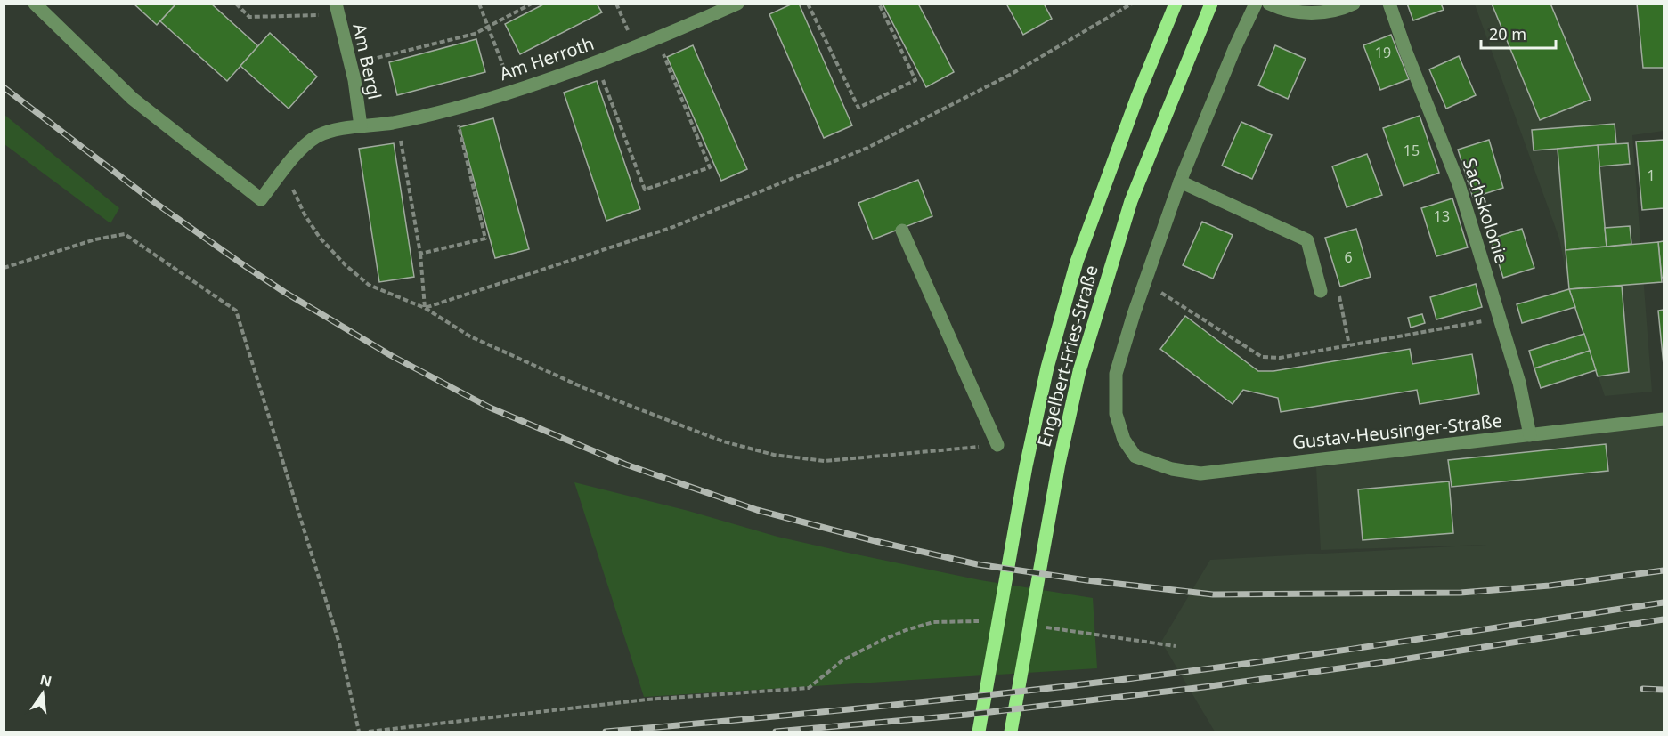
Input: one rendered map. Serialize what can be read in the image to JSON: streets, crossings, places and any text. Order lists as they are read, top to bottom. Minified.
{"streets":{"main road":["Engelbert-Fries-Straße"],"street":["Am Herroth","Am Bergl","Sachskolonie","Gustav-Heusinger-Straße"]},"crossings":[["Am Herroth","Am Bergl"],["Sachskolonie","Gustav-Heusinger-Straße"]],"house_numbers":["19","15","1","13","6"],"scale_bar":"20 m","north":"top"}
